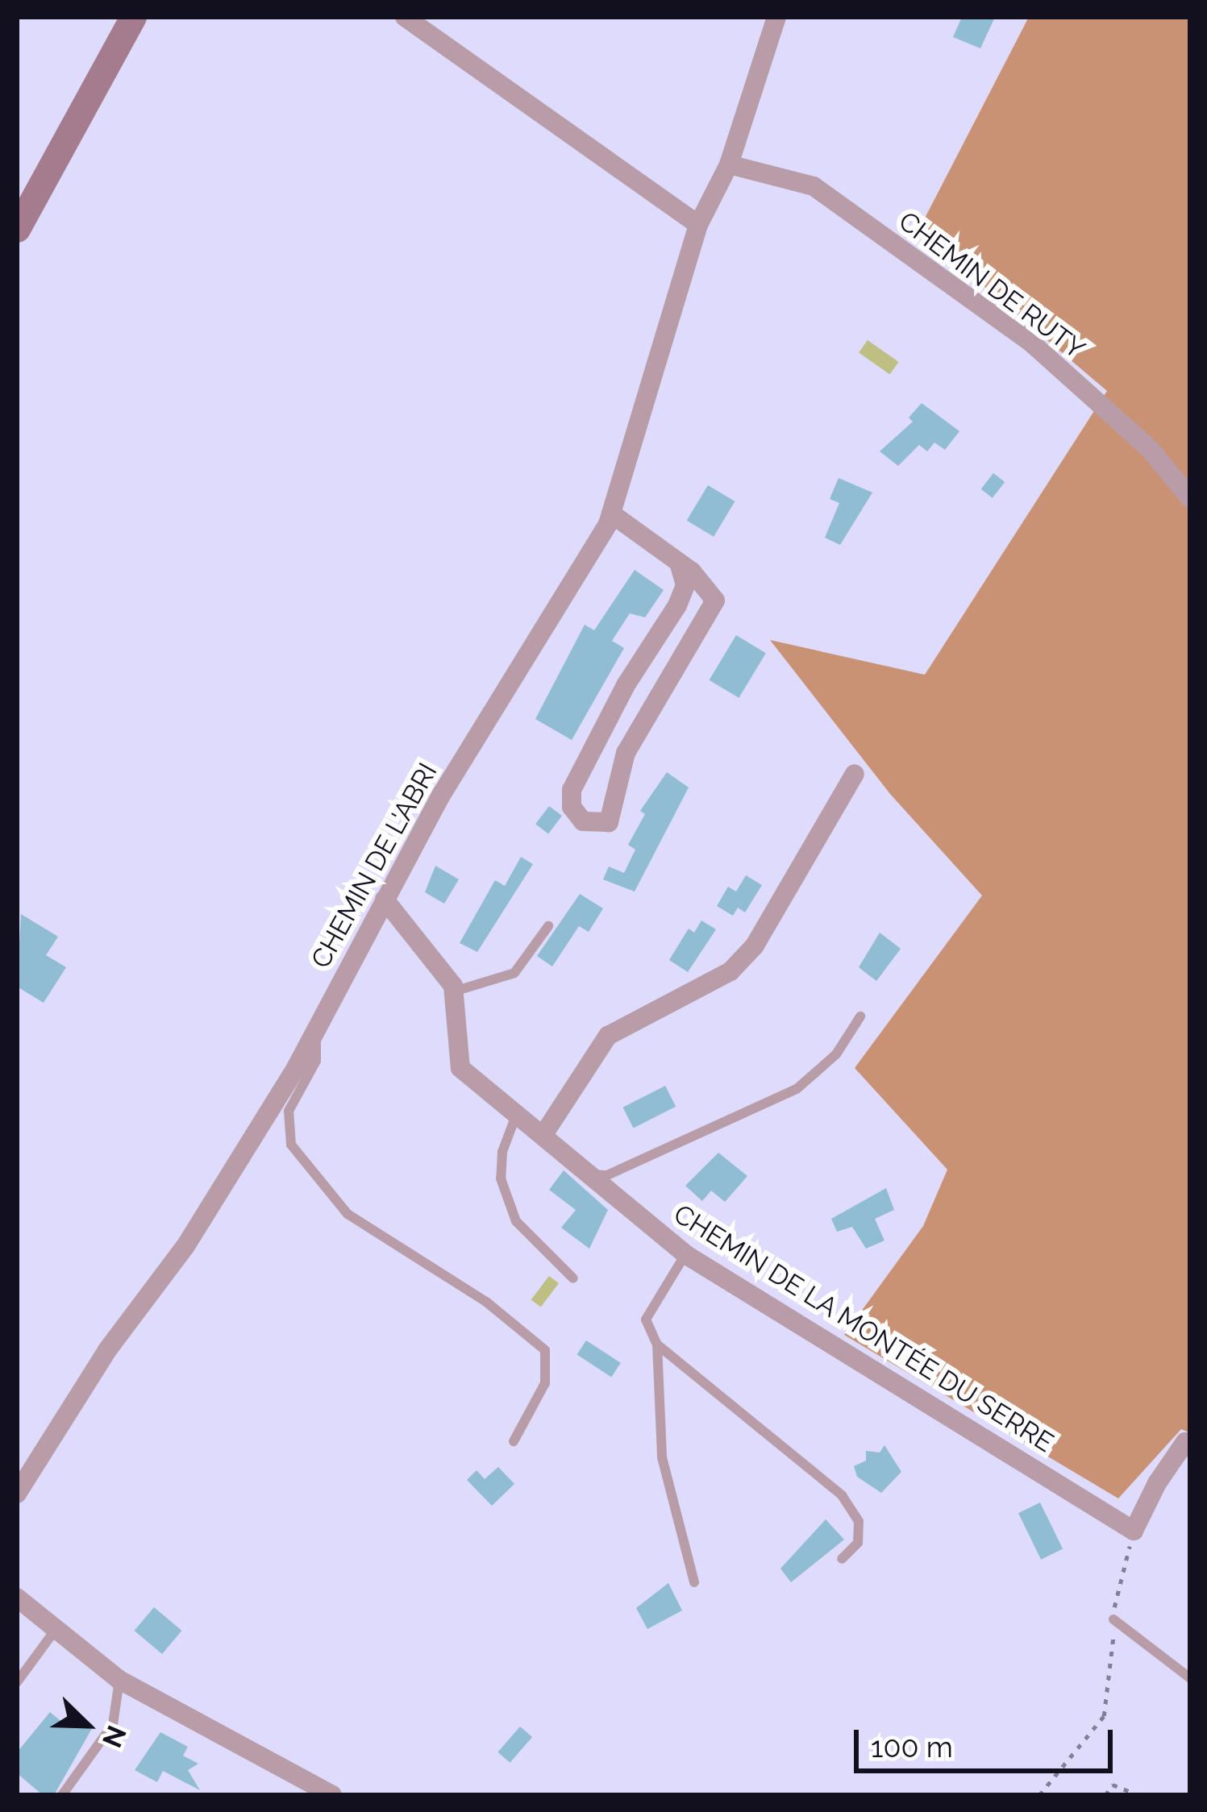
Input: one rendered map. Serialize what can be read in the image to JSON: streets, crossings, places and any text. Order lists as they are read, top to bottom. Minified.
{"streets":{"street":["CHEMIN DE RUTY","CHEMIN DE L'ABRI","CHEMIN DE LA MONTÉE DU SERRE"]},"crossings":[["CHEMIN DE RUTY","CHEMIN DE L'ABRI"],["CHEMIN DE L'ABRI","CHEMIN DE LA MONTÉE DU SERRE"]],"scale_bar":"100 m","north":"bottom right"}
